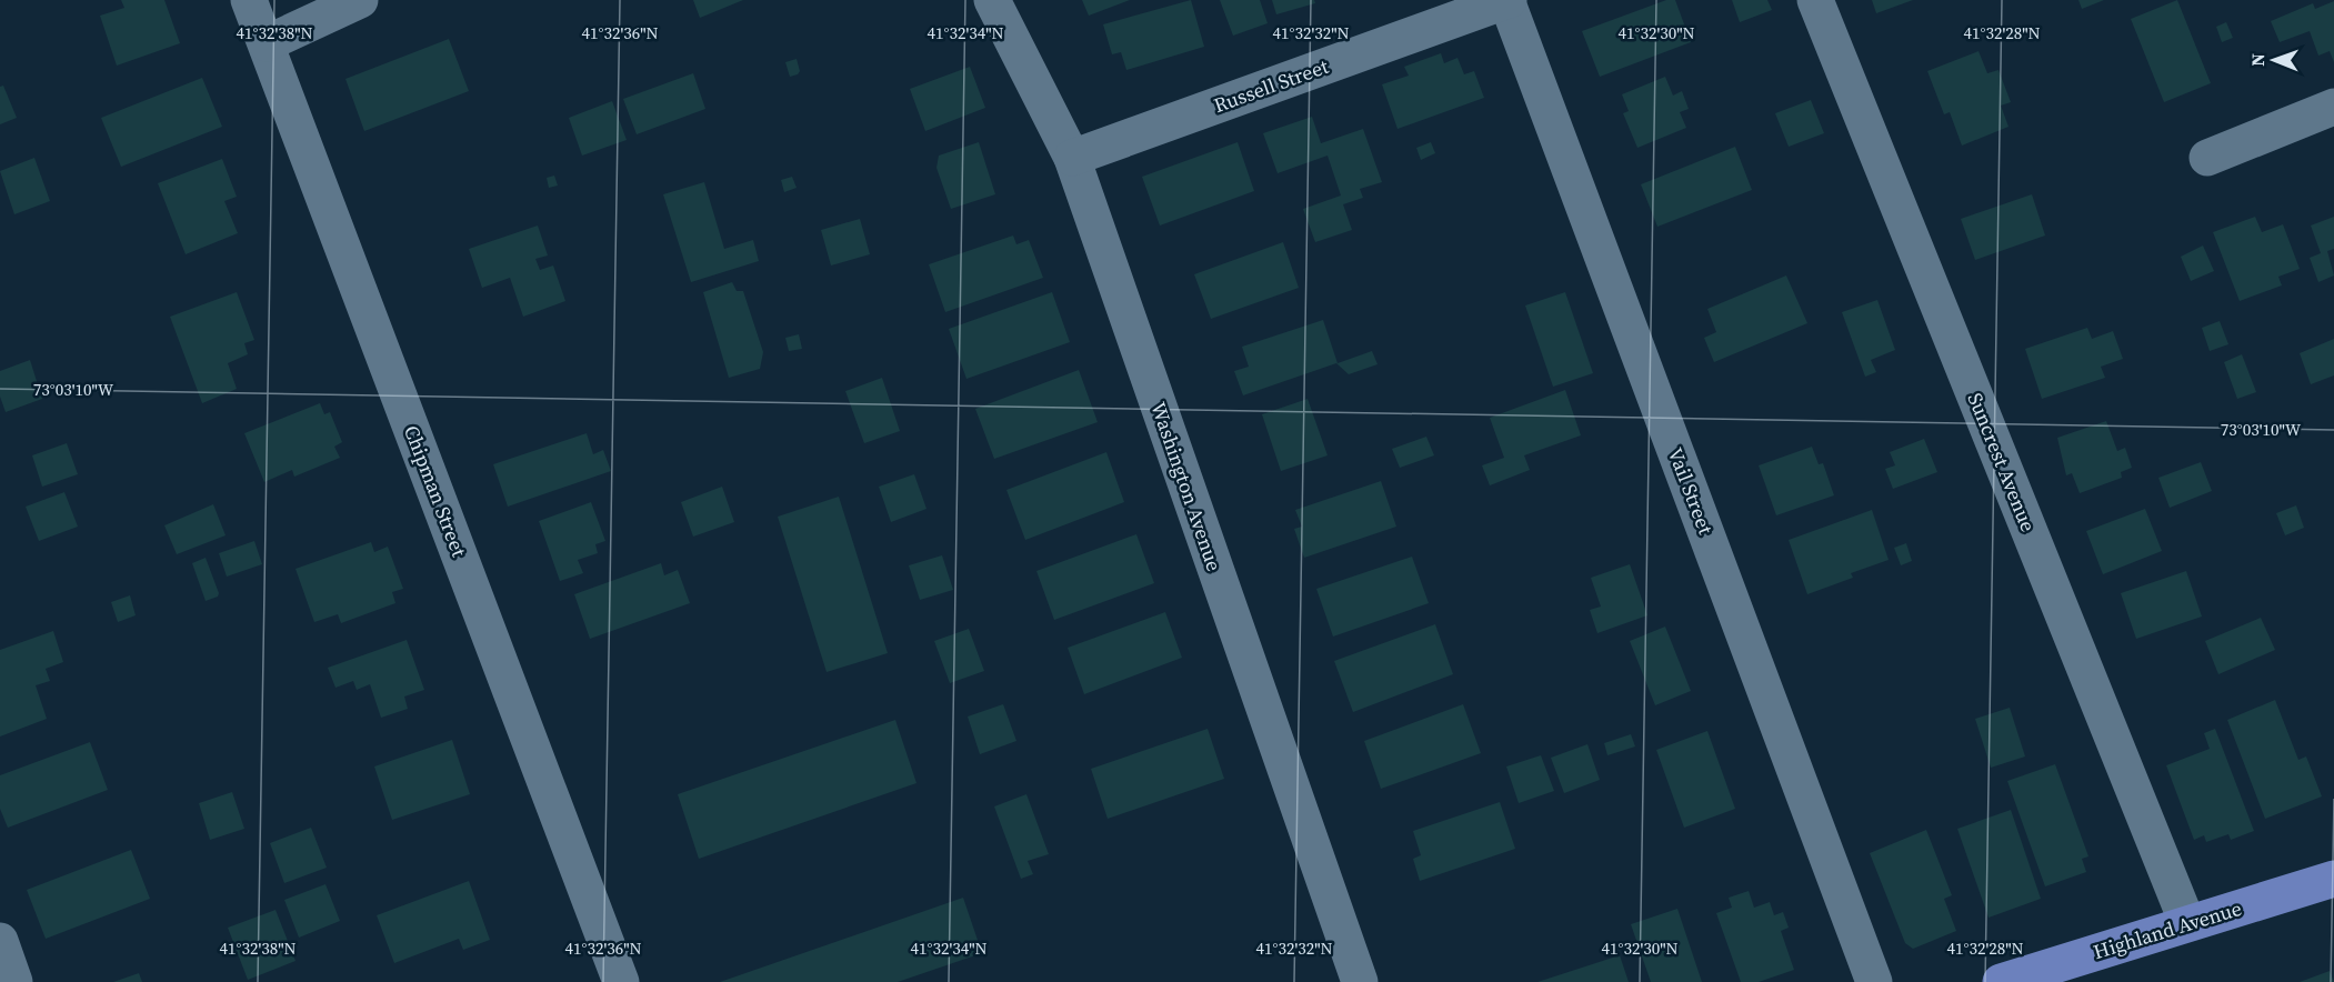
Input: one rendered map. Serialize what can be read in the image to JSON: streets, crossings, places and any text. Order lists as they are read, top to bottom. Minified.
{"streets":{"main road":["Highland Avenue"],"street":["Russell Street","Suncrest Avenue","Washington Avenue","Chipman Street","Vail Street"]},"crossings":[["Russell Street","Washington Avenue"],["Russell Street","Vail Street"],["Suncrest Avenue","Highland Avenue"]],"north":"left","coordinates":["41°32'38\"N","41°32'36\"N","41°32'34\"N","41°32'32\"N","41°32'30\"N","41°32'28\"N","73°03'10\"W"]}
